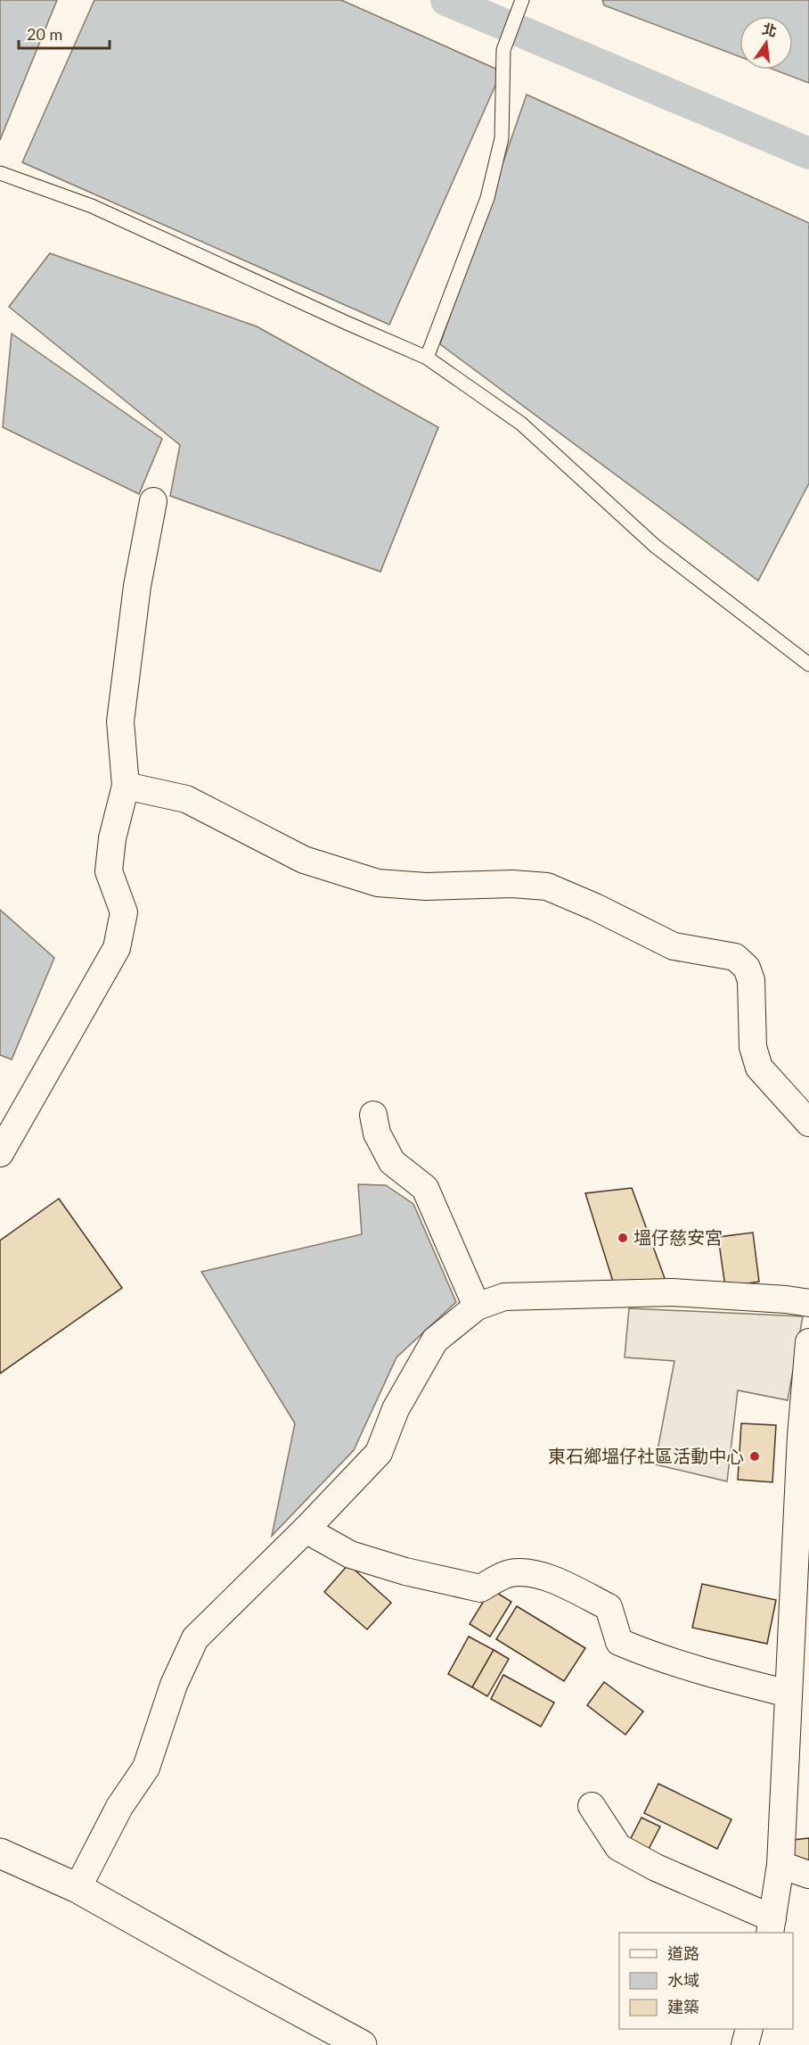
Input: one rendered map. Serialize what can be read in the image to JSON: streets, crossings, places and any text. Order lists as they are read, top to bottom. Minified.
{"places":["塭仔慈安宮","東石鄉塭仔社區活動中心"],"legend":["道路","水域","建築"],"scale_bar":"20 m","north":"top"}
